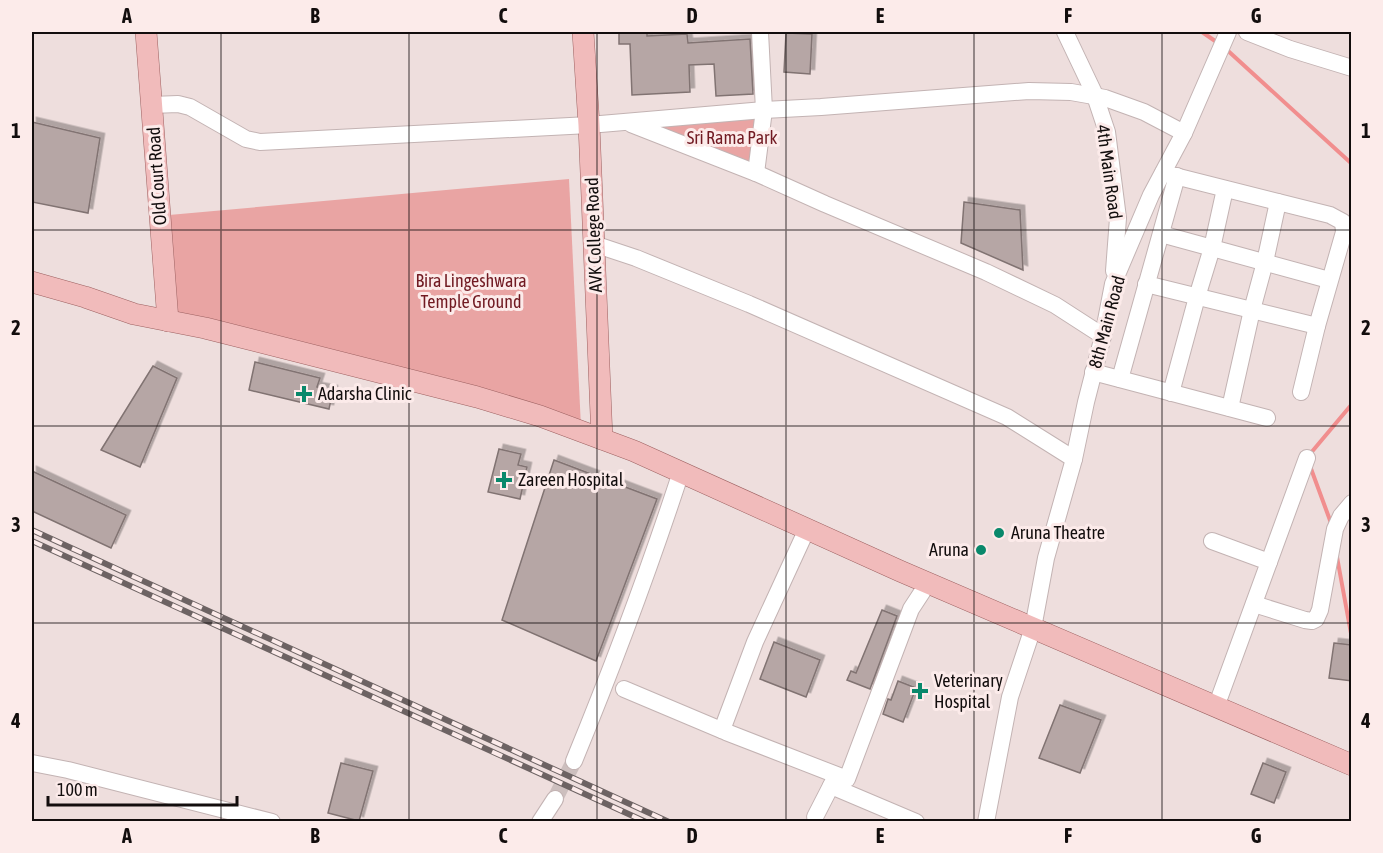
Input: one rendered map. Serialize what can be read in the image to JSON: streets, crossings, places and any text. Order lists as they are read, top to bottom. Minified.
{"streets":{"main road":["Old Court Road","AVK College Road"],"street":["4th Main Road","8th Main Road"]},"crossings":[["4th Main Road","8th Main Road"]],"parks":["Sri Rama Park","Bira Lingeshwara Temple Ground"],"places":{"health":["Adarsha Clinic","Zareen Hospital","Veterinary Hospital"],"other":["Aruna Theatre","Aruna"]},"scale_bar":"100 m","grid":{"columns":["A","B","C","D","E","F","G"],"rows":["1","2","3","4"]}}
